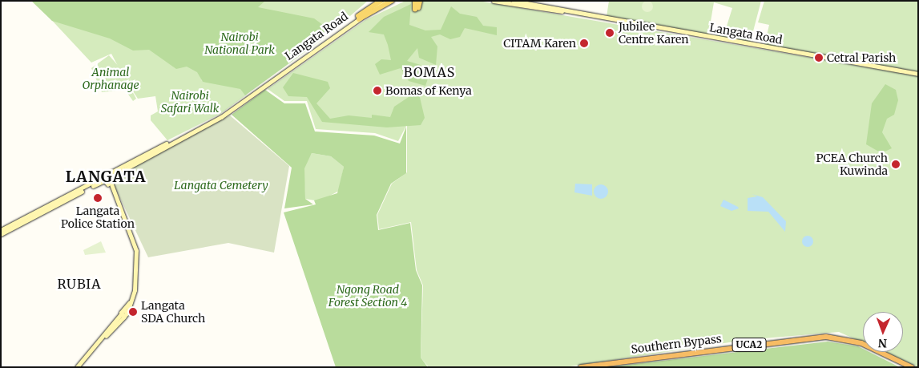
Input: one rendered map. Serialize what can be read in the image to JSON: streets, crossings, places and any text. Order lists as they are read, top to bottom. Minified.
{"streets":{"highway":["Southern Bypass","UCA2"],"main road":["Langata Road"]},"districts":["BOMAS","LANGATA","RUBIA"],"parks":["Nairobi National Park","Animal Orphanage","Nairobi Safari Walk","Langata Cemetery","Ngong Road Forest Section 4"],"places":["Jubilee Centre Karen","CITAM Karen","Cetral Parish","Bomas of Kenya","PCEA Church Kuwinda","Langata Police Station","Langata SDA Church"],"north":"bottom"}
